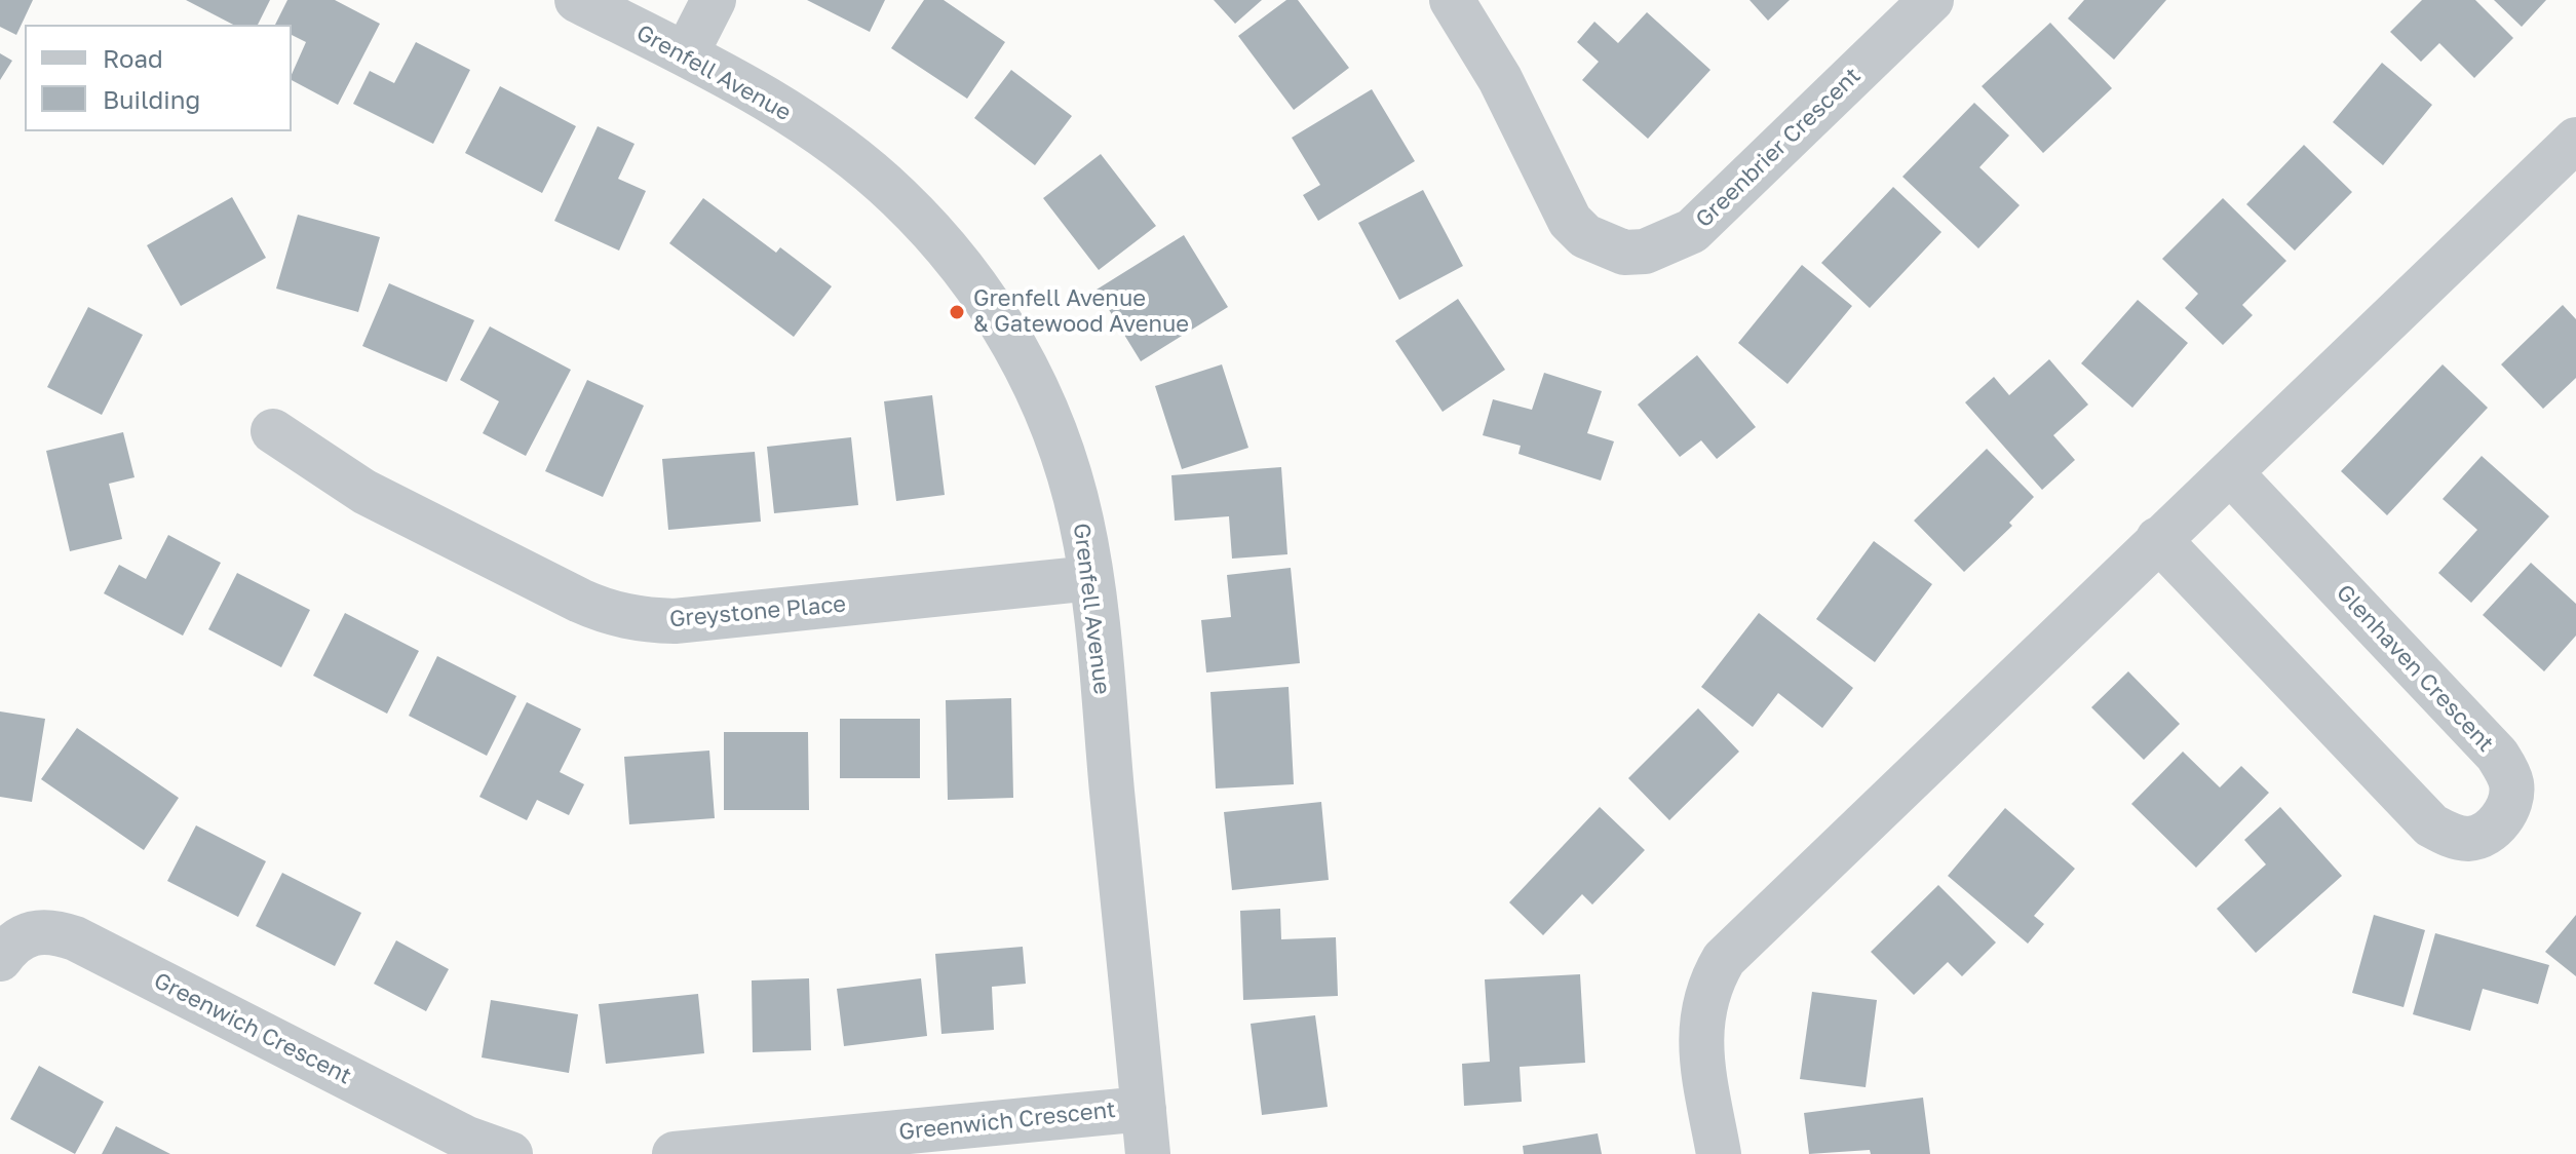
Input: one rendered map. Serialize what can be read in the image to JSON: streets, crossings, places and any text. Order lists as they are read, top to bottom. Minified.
{"streets":{"street":["Grenfell Avenue","Greenbrier Crescent","Greystone Place","Glenhaven Crescent","Greenwich Crescent"]},"crossings":[["Grenfell Avenue","Greystone Place"],["Grenfell Avenue","Greenwich Crescent"]],"places":["Grenfell Avenue & Gatewood Avenue"],"legend":["Road","Building"]}
